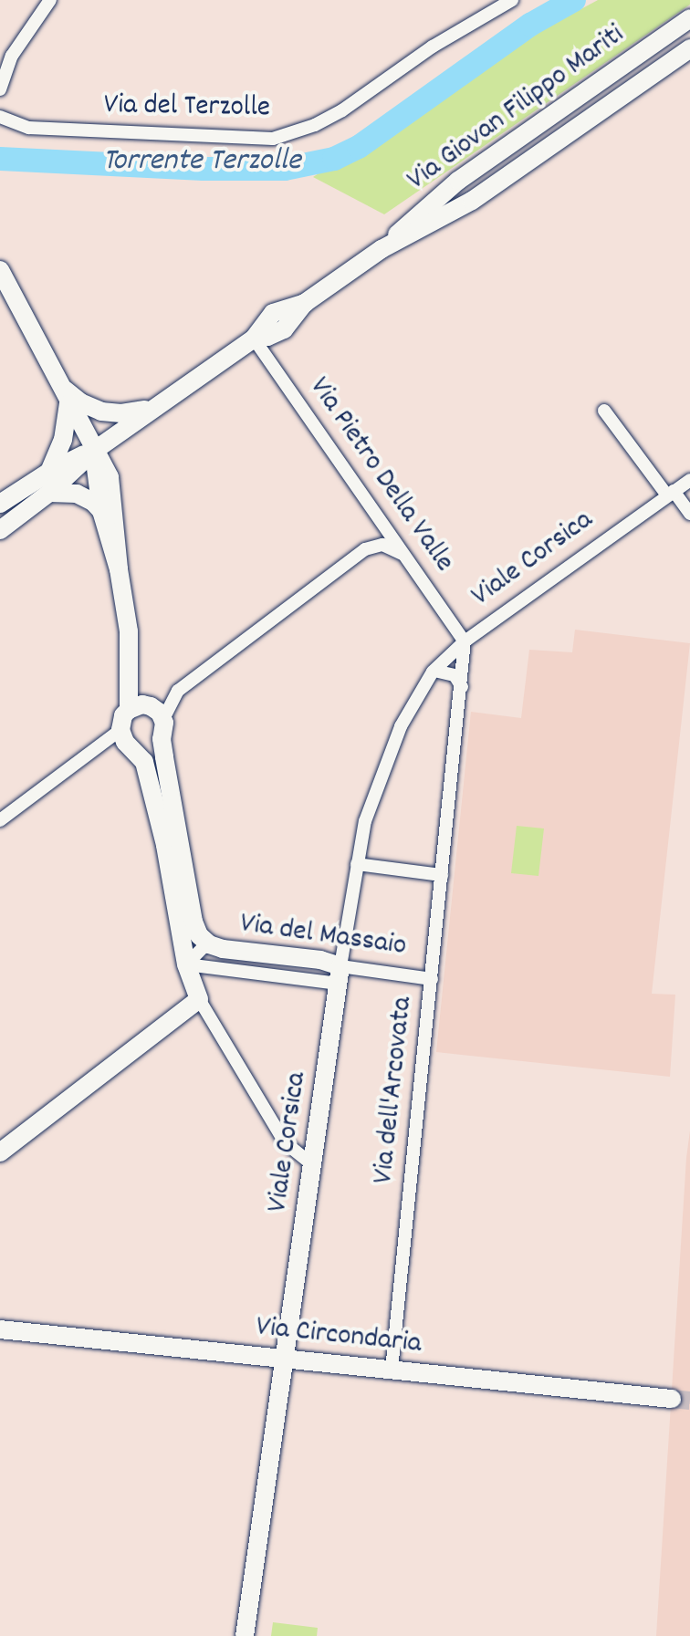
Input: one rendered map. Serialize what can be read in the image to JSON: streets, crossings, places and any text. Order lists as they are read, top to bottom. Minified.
{"streets":{"main road":["Via Giovan Filippo Mariti","Viale Corsica","Via del Massaio","Via Circondaria"],"street":["Via del Terzolle","Via Pietro Della Valle","Via dell'Arcovata"]},"crossings":[["Via Giovan Filippo Mariti","Via Pietro Della Valle"],["Via Pietro Della Valle","Viale Corsica"],["Via Pietro Della Valle","Via dell'Arcovata"],["Viale Corsica","Via del Massaio"],["Viale Corsica","Via dell'Arcovata"],["Viale Corsica","Via Circondaria"],["Via del Massaio","Via dell'Arcovata"],["Via dell'Arcovata","Via Circondaria"]],"water":["Torrente Terzolle"]}
